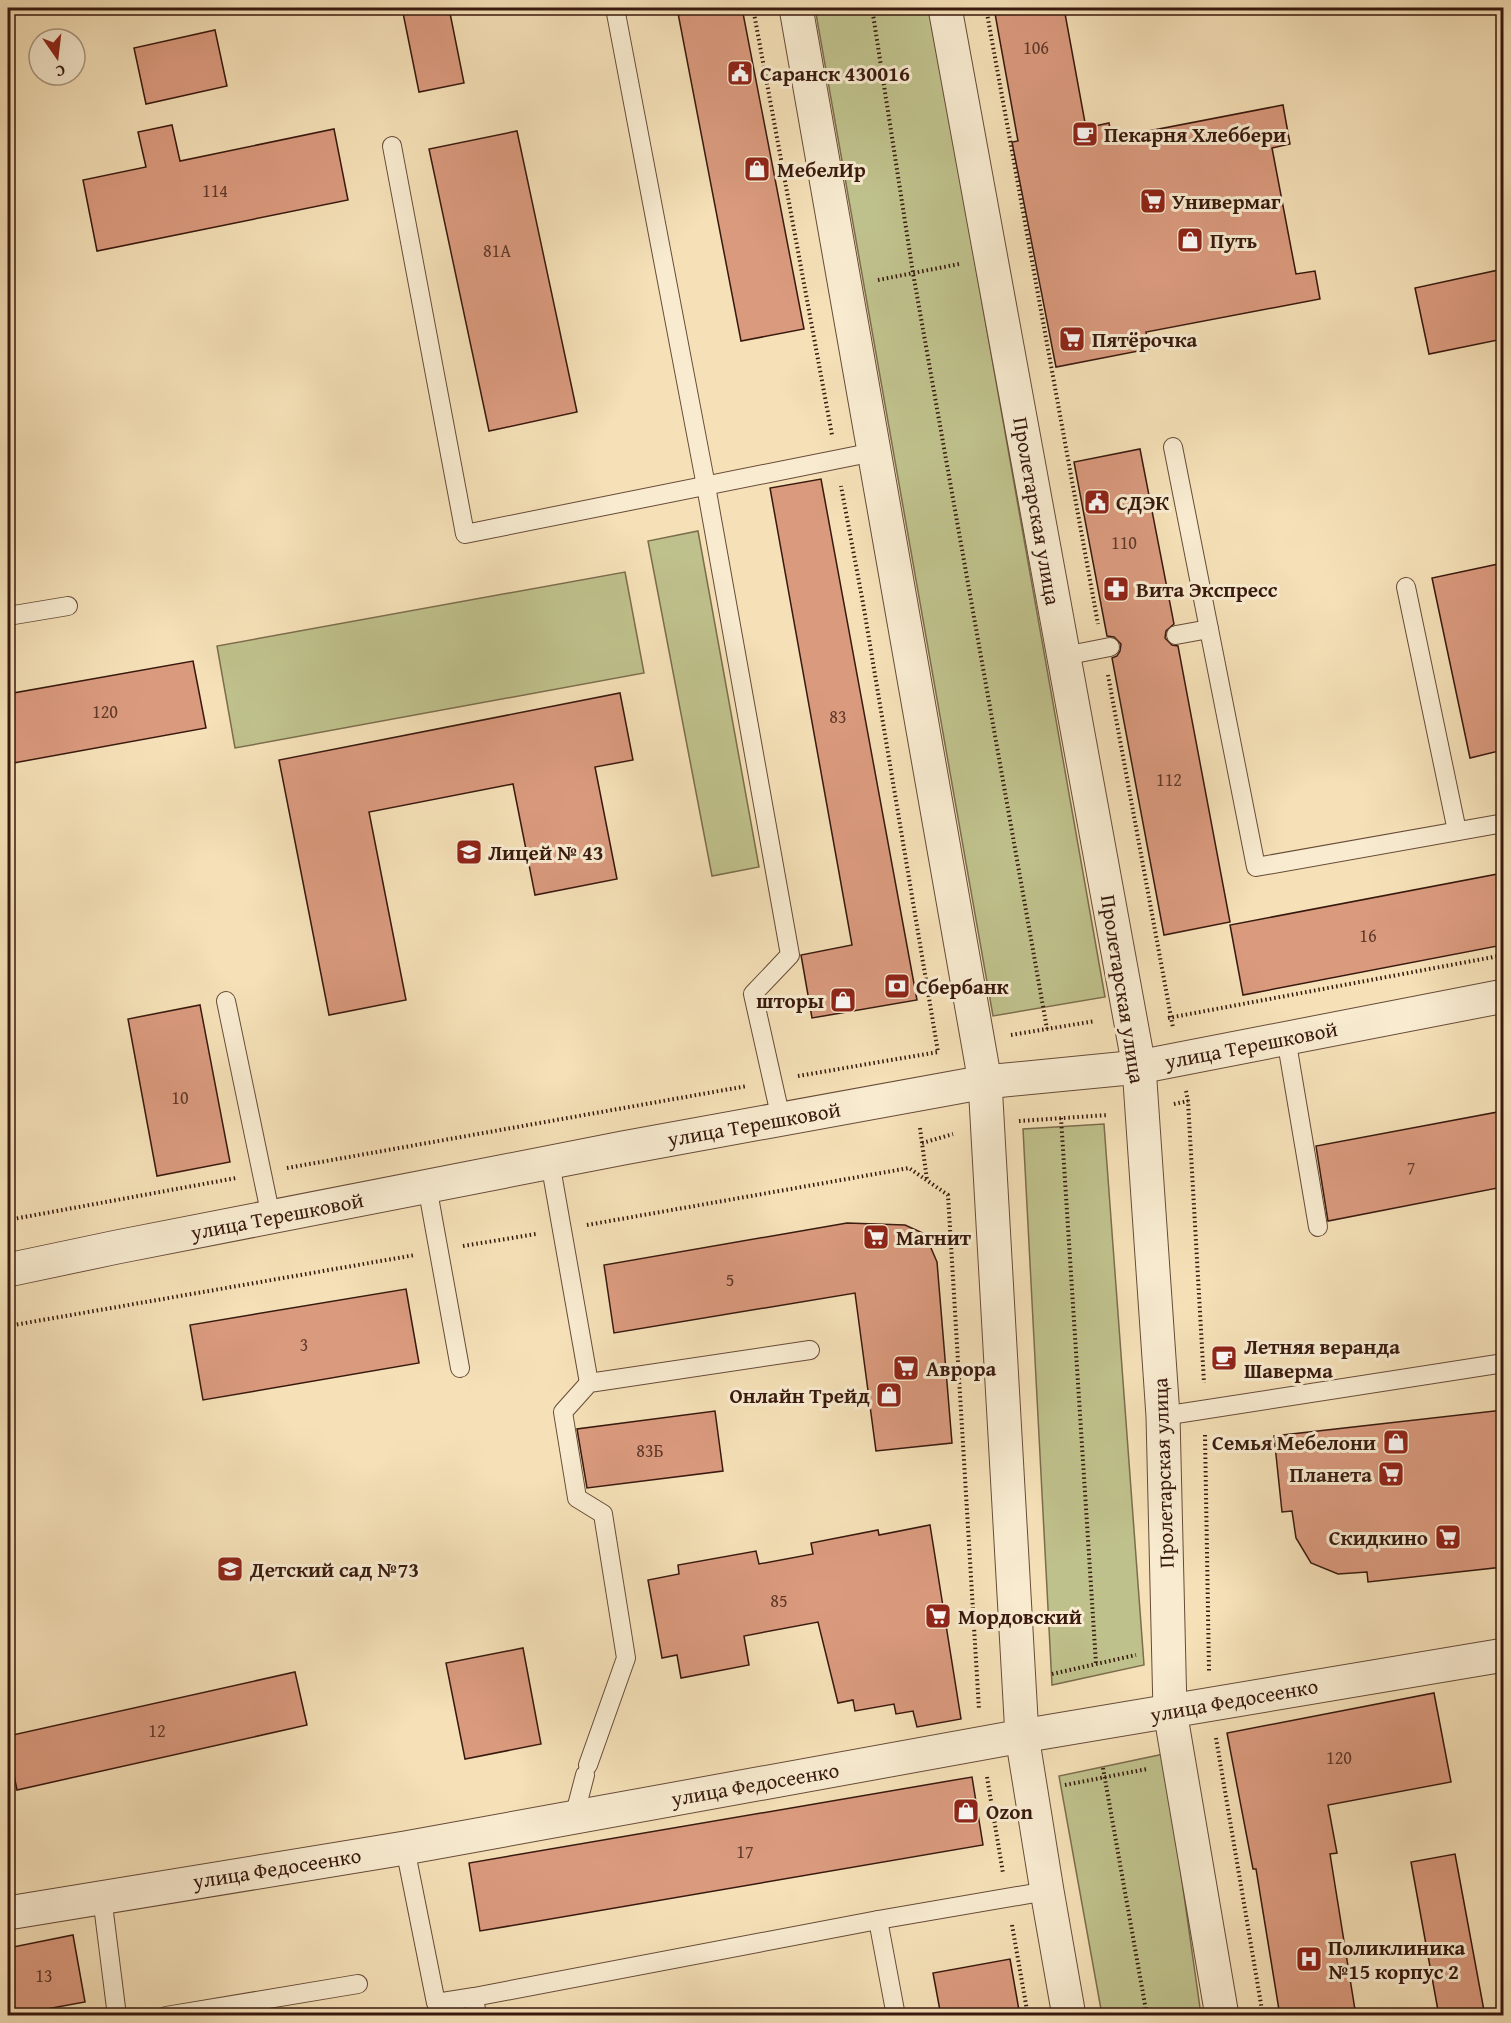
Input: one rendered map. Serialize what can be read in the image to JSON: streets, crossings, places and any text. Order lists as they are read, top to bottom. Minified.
{"streets":{"street":["Пролетарская улица","улица Терешковой","улица Федосеенко"]},"crossings":[["Пролетарская улица","улица Терешковой"],["Пролетарская улица","улица Федосеенко"]],"places":{"public building":["Саранск 430016","СДЭК"],"cafe":["Пекарня Хлеббери","Летняя веранда Шаверма"],"shop":["МебелИр","Путь","шторы","Онлайн Трейд","Семья Мебелони","Ozon"],"supermarket":["Универмаг","Пятёрочка","Магнит","Аврора","Планета","Скидкино","Мордовский"],"pharmacy":["Вита Экспресс"],"school or university":["Лицей № 43","Детский сад №73"],"bank":["Сбербанк"],"hospital":["Поликлиника №15 корпус 2"]},"house_numbers":["106","114","81А","110","120","83","112","16","10","7","5","3","83Б","85","12","120","17","13"],"north":"bottom"}
